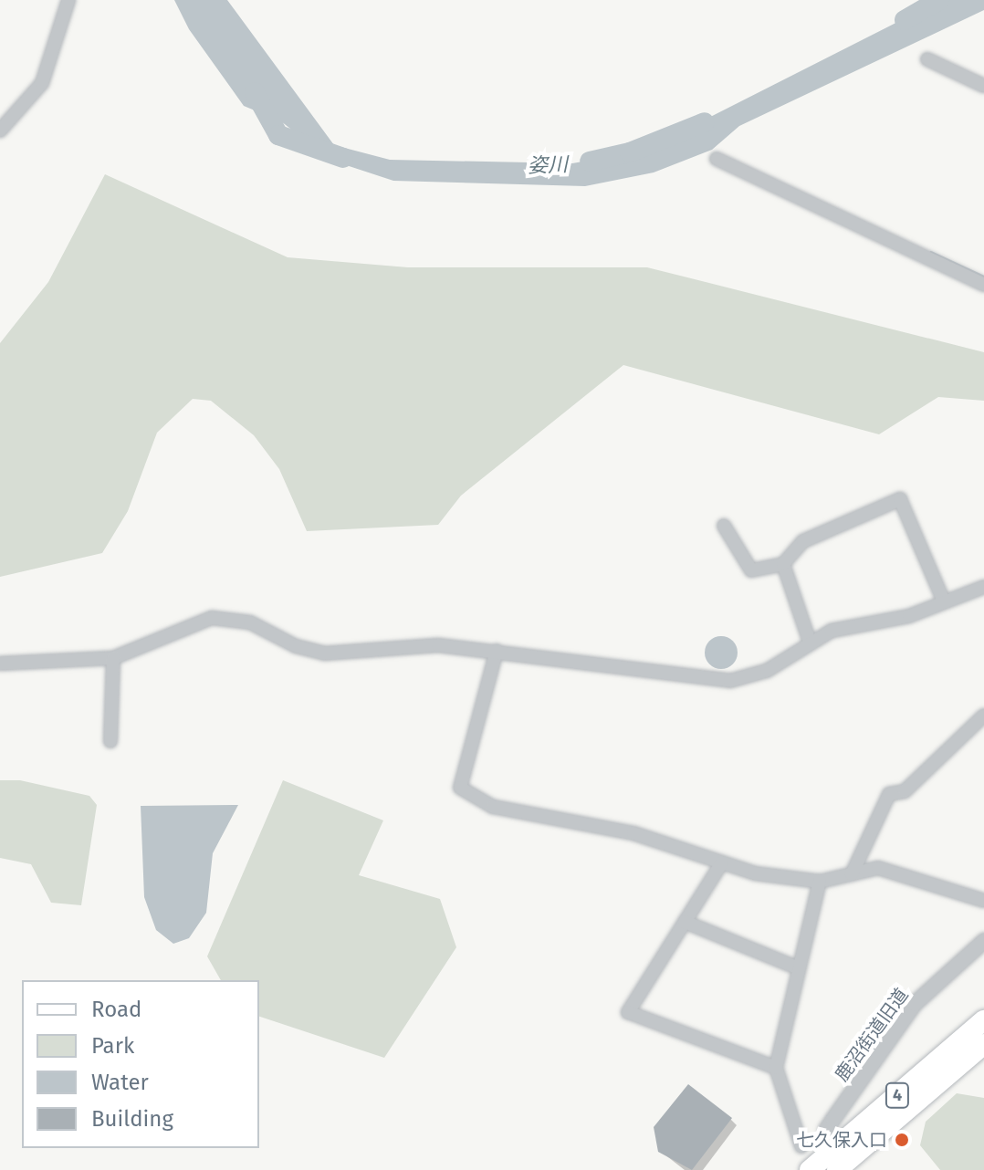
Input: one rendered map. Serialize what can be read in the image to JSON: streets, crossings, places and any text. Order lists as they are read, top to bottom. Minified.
{"streets":{"main road":["4"],"street":["鹿沼街道旧道"]},"crossings":[["鹿沼街道旧道","4"]],"water":["姿川"],"places":["七久保入口"],"legend":["Road","Park","Water","Building"]}
